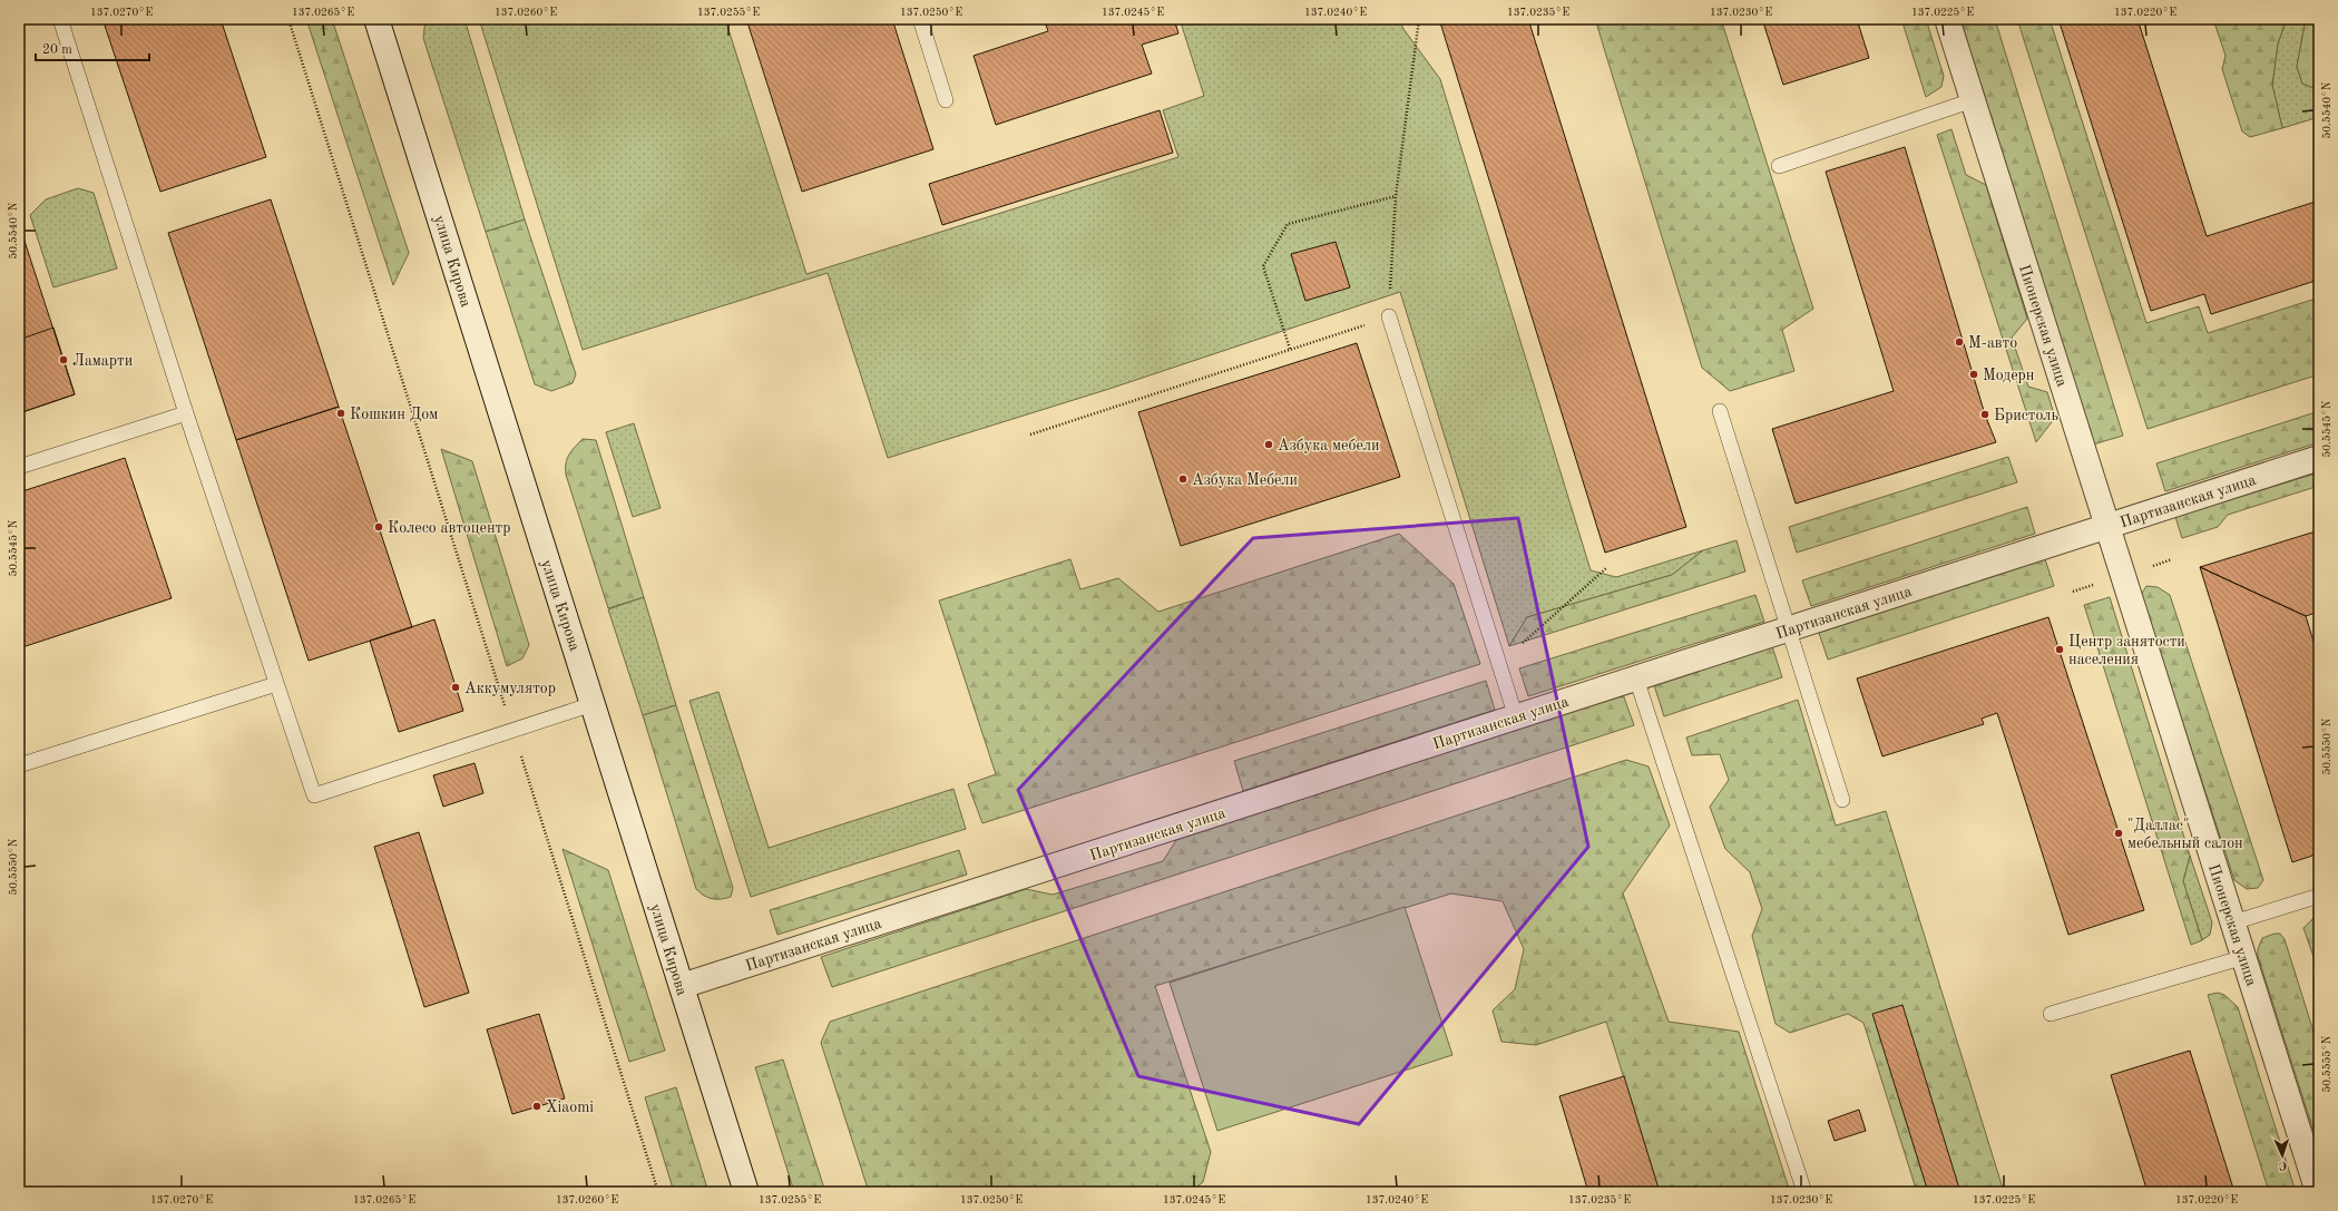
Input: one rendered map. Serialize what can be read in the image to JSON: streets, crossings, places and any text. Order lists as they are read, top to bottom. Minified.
{"streets":{"street":["улица Кирова","Пионерская улица","Партизанская улица"]},"crossings":[["улица Кирова","Партизанская улица"],["Пионерская улица","Партизанская улица"]],"places":["М-авто","Ламарти","Модерн","Кошкин Дом","Бристоль","Азбука мебели","Азбука Мебели","Колесо автоцентр","Центр занятости населения","Аккумулятор","\"Даллас\" мебельный салон","Xiaomi"],"scale_bar":"20 m","north":"bottom","coordinates":["137.0270°E","137.0265°E","137.0260°E","137.0255°E","137.0250°E","137.0245°E","137.0240°E","137.0235°E","137.0230°E","137.0225°E","137.0220°E","50.5540°N","50.5545°N","50.5550°N","50.5555°N"]}
